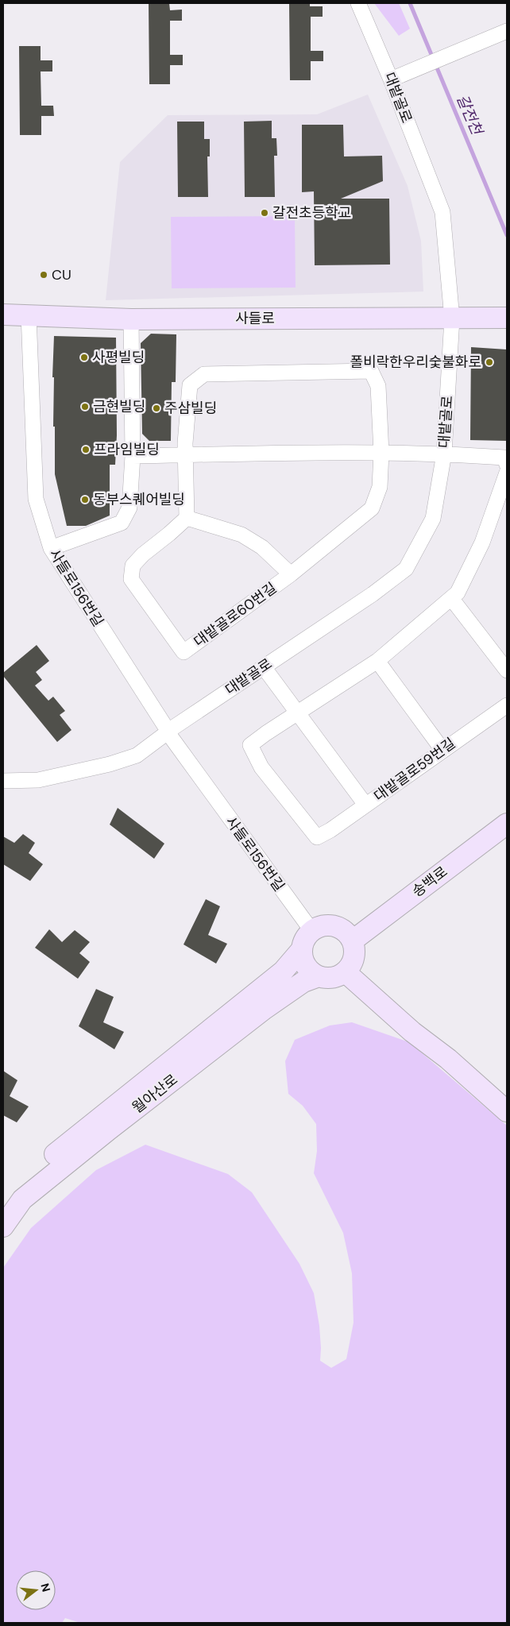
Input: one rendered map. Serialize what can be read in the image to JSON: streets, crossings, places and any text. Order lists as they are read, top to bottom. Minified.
{"streets":{"main road":["사들로","송백로","월아산로"],"street":["대밭골로","사들로156번길","대밭골로60번길","대밭골로59번길"]},"crossings":[["대밭골로","사들로"],["대밭골로","사들로156번길"],["대밭골로","대밭골로59번길"],["사들로","사들로156번길"],["사들로156번길","송백로"],["사들로156번길","월아산로"],["송백로","월아산로"]],"water":["갈전천"],"places":["갈전초등학교","CU","사평빌딩","폴비락한우리숯불화로","금현빌딩","주삼빌딩","프라임빌딩","동부스퀘어빌딩"],"north":"right"}
